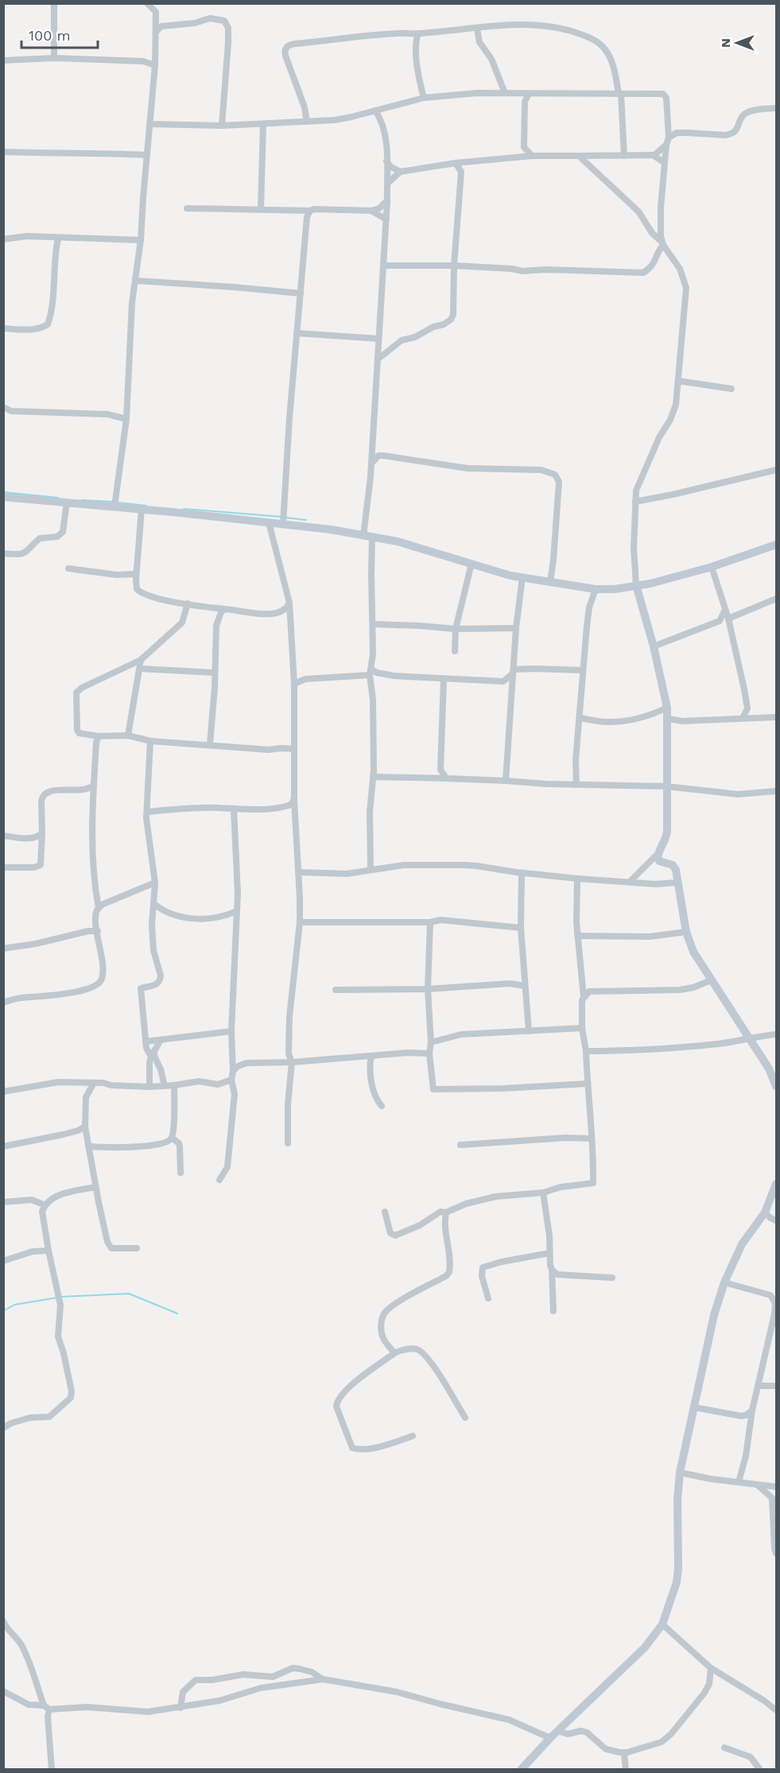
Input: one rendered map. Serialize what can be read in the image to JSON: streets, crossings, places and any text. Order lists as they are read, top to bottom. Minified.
{"scale_bar":"100 m","north":"left"}
